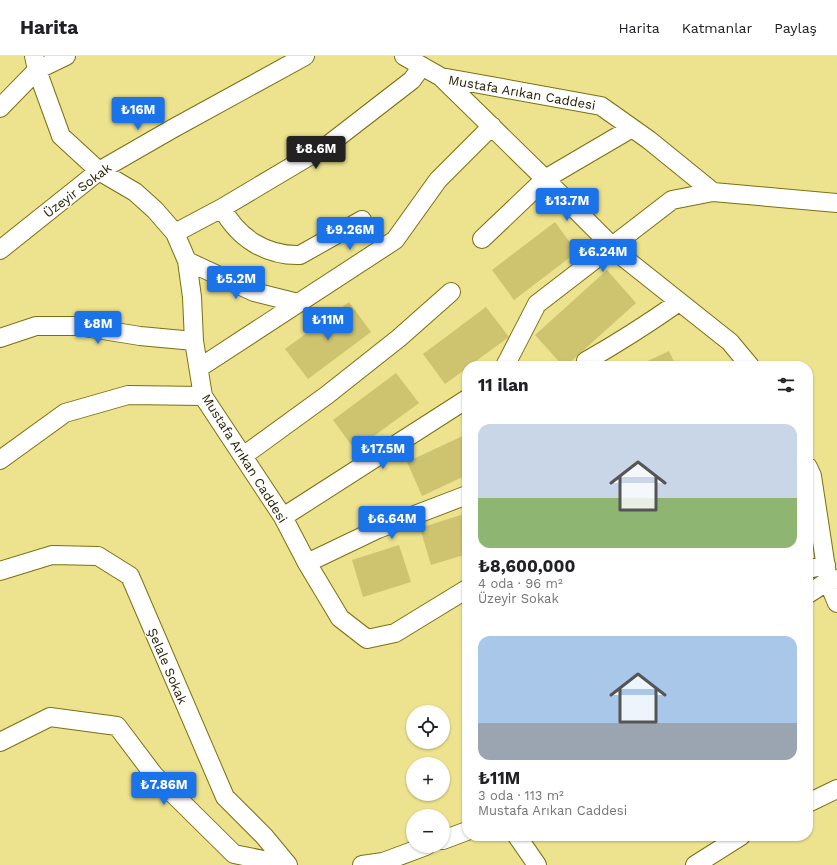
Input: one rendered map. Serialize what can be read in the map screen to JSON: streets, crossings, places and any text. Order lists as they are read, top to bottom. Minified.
{"streets":{"street":["Mustafa Arıkan Caddesi","Üzeyir Sokak","Şelale Sokak"]},"crossings":[["Mustafa Arıkan Caddesi","Üzeyir Sokak"]],"page":{"header":"Harita","nav":["Harita","Katmanlar","Paylaş"],"price":["₺16M","₺8.6M","₺13.7M","₺9.26M","₺6.24M","₺5.2M","₺11M","₺8M","₺17.5M","₺6.64M","₺7.86M"],"heading":"11 ilan","list":[{"name":"₺8,600,000","note":"4 oda · 96 m² · Üzeyir Sokak"},{"name":"₺11M","note":"3 oda · 113 m² · Mustafa Arıkan Caddesi"}],"map_buttons":["+","−"]}}
